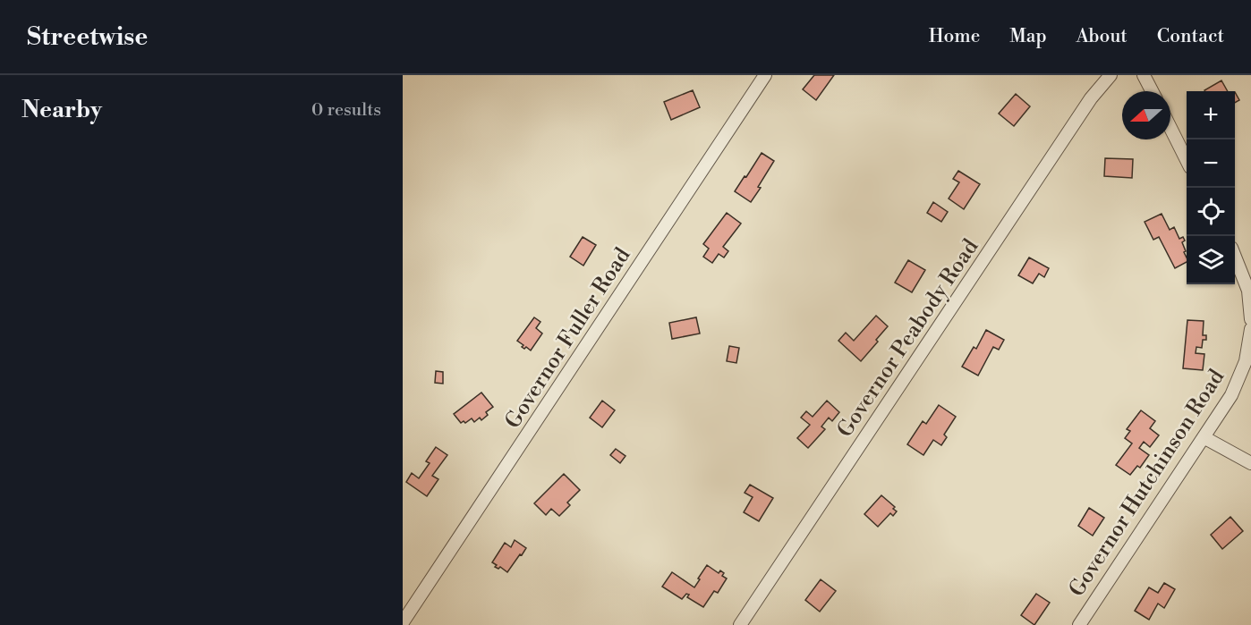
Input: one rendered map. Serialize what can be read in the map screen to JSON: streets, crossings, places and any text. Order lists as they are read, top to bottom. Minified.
{"streets":{"street":["Governor Fuller Road","Governor Peabody Road","Governor Hutchinson Road"]},"north":"left","page":{"header":"Streetwise","nav":["Home","Map","About","Contact"],"heading":["Nearby","0 results"],"map_buttons":["+","−"]}}
